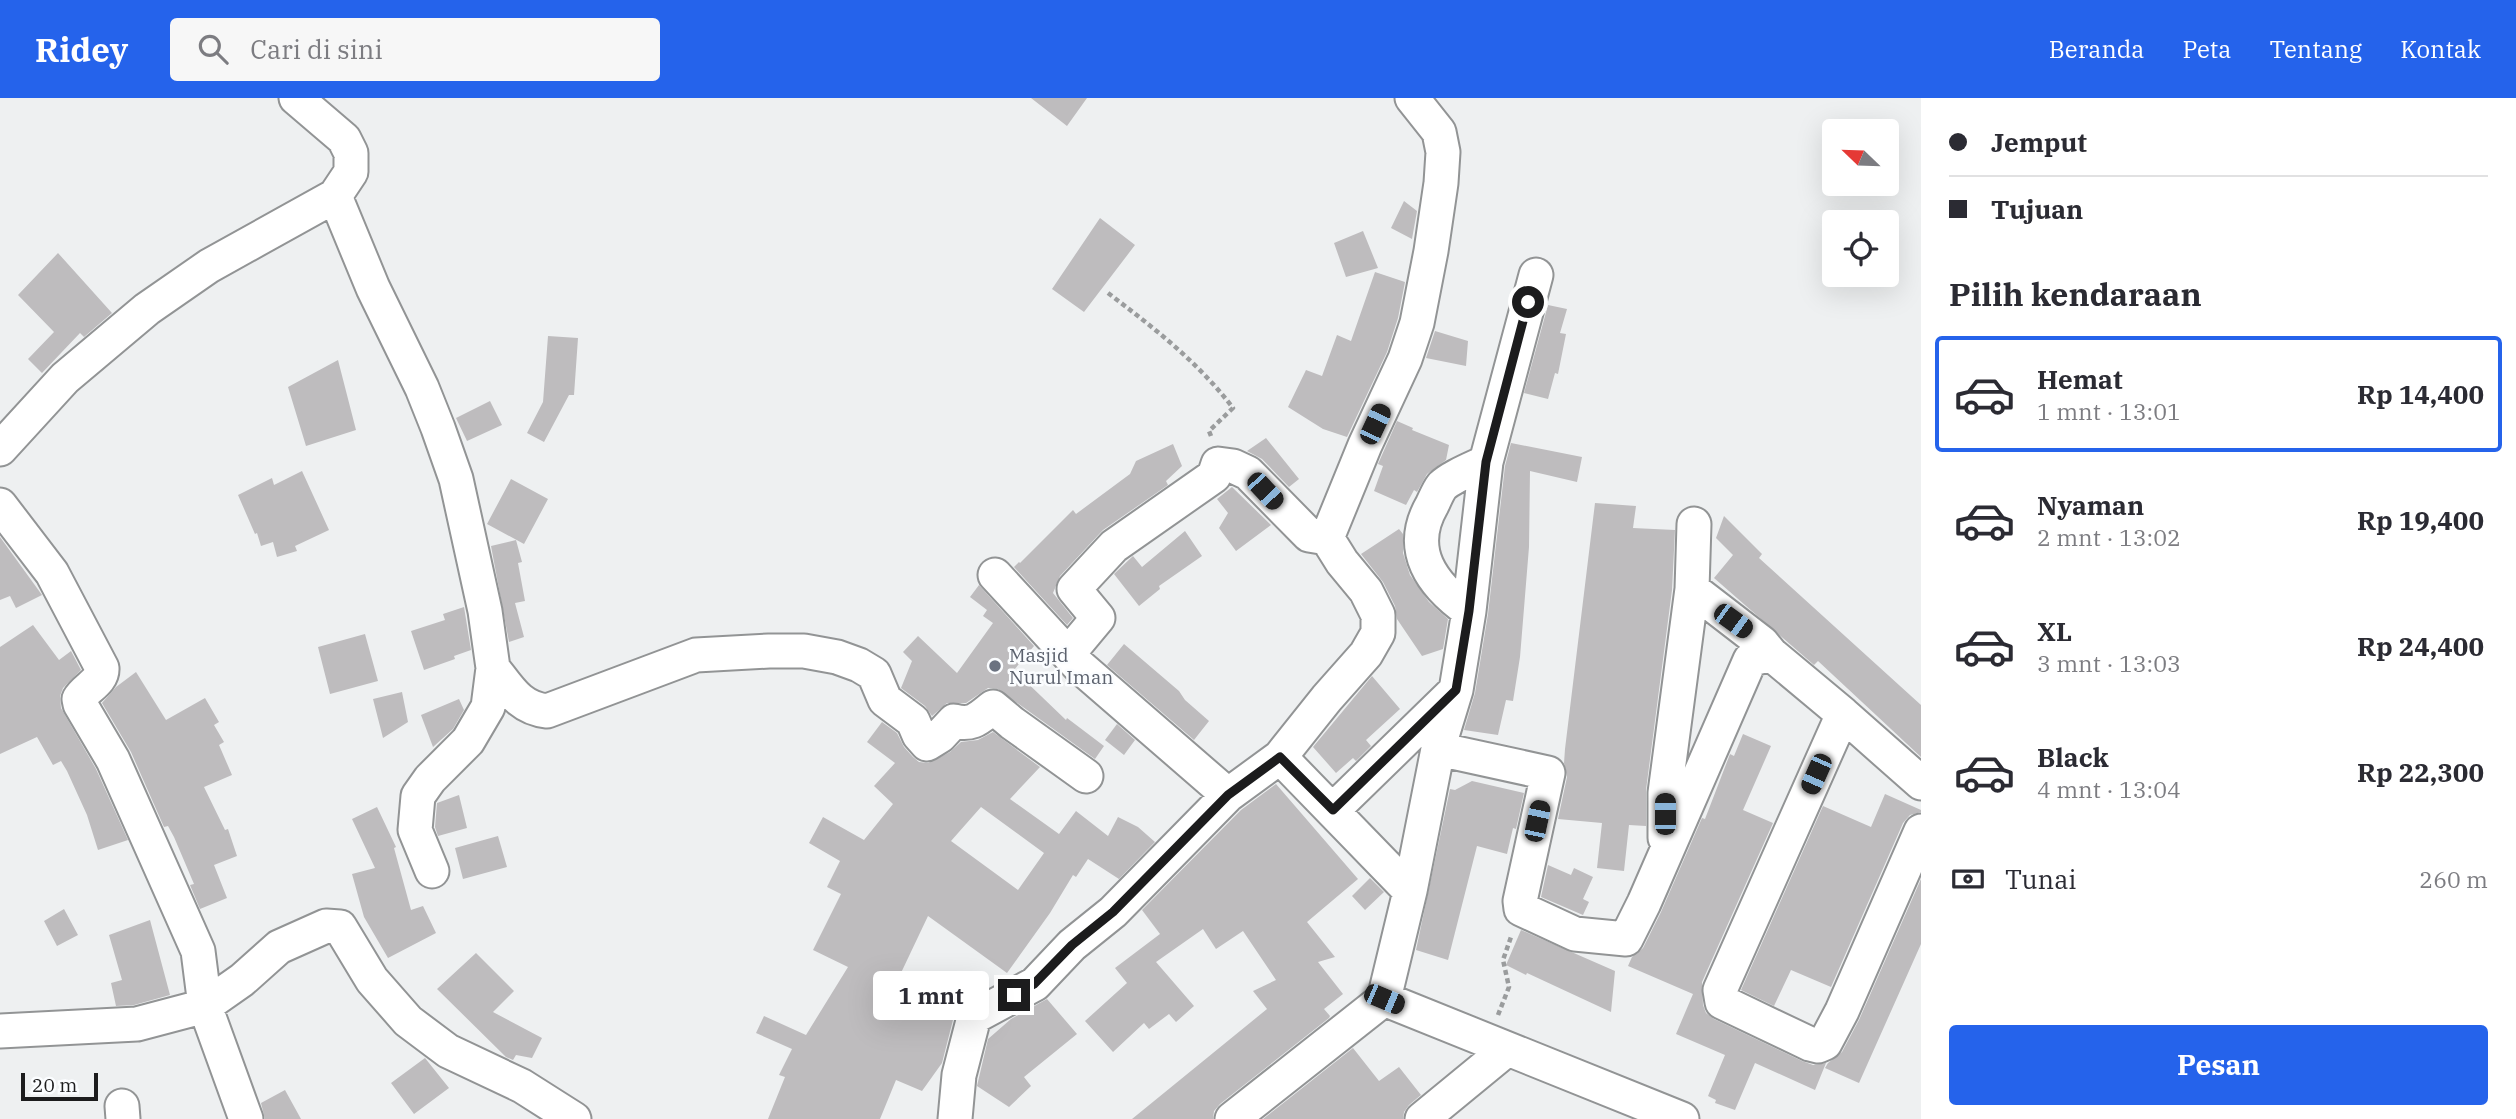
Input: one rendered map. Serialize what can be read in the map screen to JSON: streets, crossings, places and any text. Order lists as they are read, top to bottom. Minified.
{"places":["Masjid Nurul Iman"],"scale_bar":"20 m","north":"top left","page":{"header":"Ridey","search":"Cari di sini","nav":["Beranda","Peta","Tentang","Kontak"],"banner":["Jemput","Tujuan"],"heading":"Pilih kendaraan","list":[{"name":"Hemat","note":"1 mnt · 13:01","value":"Rp 14,400"},{"name":"Nyaman","note":"2 mnt · 13:02","value":"Rp 19,400"},{"name":"XL","note":"3 mnt · 13:03","value":"Rp 24,400"},{"name":"Black","note":"4 mnt · 13:04","value":"Rp 22,300"}],"pay":["Tunai","260 m"],"bubble":"1 mnt","buttons":"Pesan","scale":"20 m"}}
